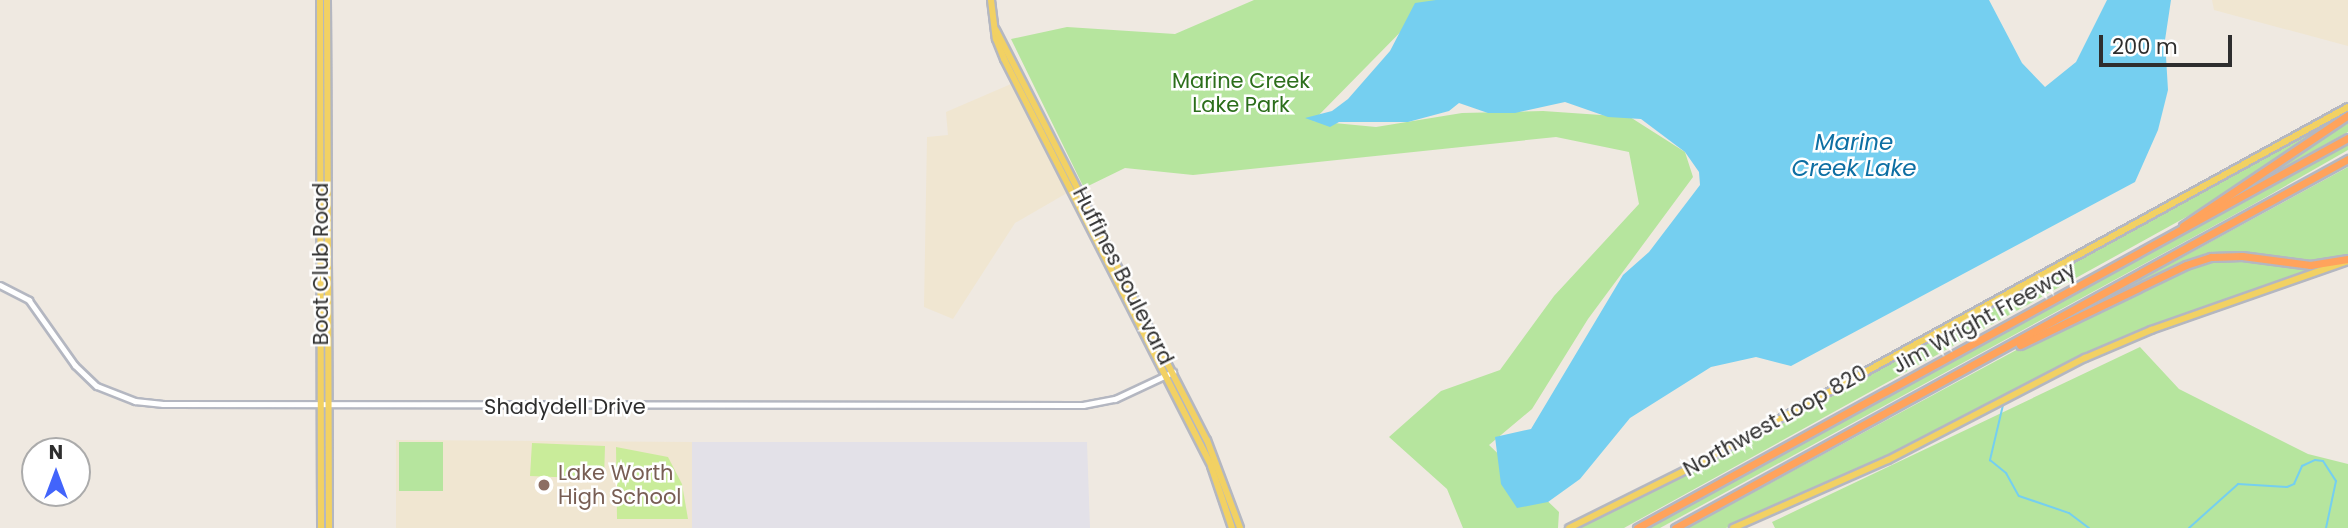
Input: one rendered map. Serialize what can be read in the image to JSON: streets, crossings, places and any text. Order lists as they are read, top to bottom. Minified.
{"streets":{"highway":["Jim Wright Freeway"],"main road":["Boat Club Road","Huffines Boulevard","Northwest Loop 820"],"street":["Shadydell Drive"]},"crossings":[["Boat Club Road","Shadydell Drive"],["Huffines Boulevard","Shadydell Drive"]],"water":["Marine Creek Lake"],"parks":["Marine Creek Lake Park"],"places":["Lake Worth High School"],"scale_bar":"200 m","north":"top"}
